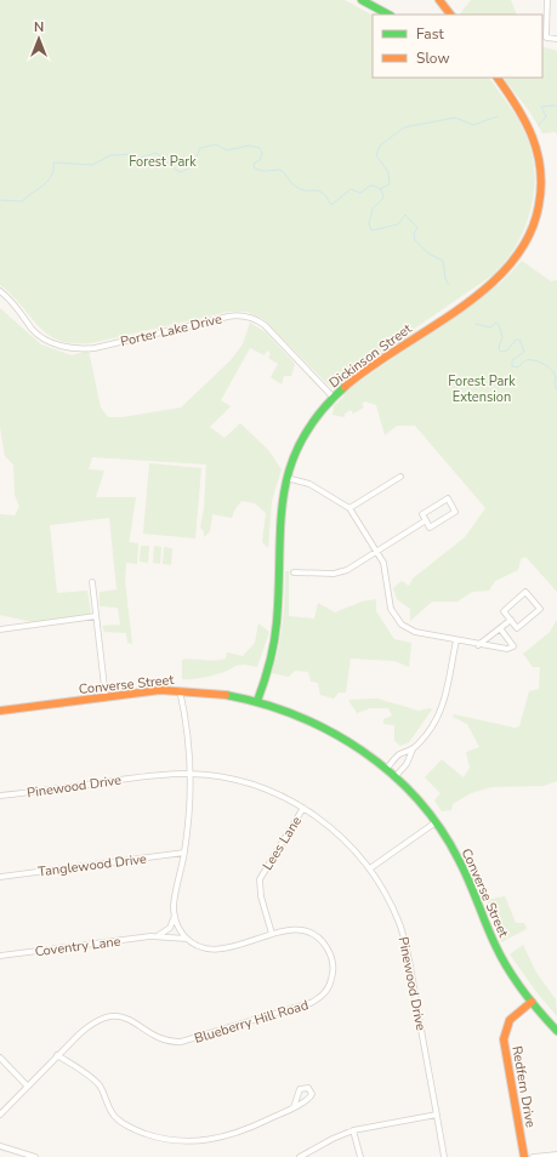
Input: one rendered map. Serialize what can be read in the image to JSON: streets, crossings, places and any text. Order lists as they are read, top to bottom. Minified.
{"streets":{"main road":["Dickinson Street","Converse Street","Redfern Drive"],"street":["Porter Lake Drive","Pinewood Drive","Lees Lane","Tanglewood Drive","Coventry Lane","Blueberry Hill Road"]},"crossings":[["Porter Lake Drive","Dickinson Street"],["Dickinson Street","Converse Street"],["Converse Street","Redfern Drive"],["Pinewood Drive","Lees Lane"],["Lees Lane","Blueberry Hill Road"],["Coventry Lane","Blueberry Hill Road"]],"parks":["Forest Park","Forest Park Extension"],"legend":["Fast","Slow"],"north":"top"}
